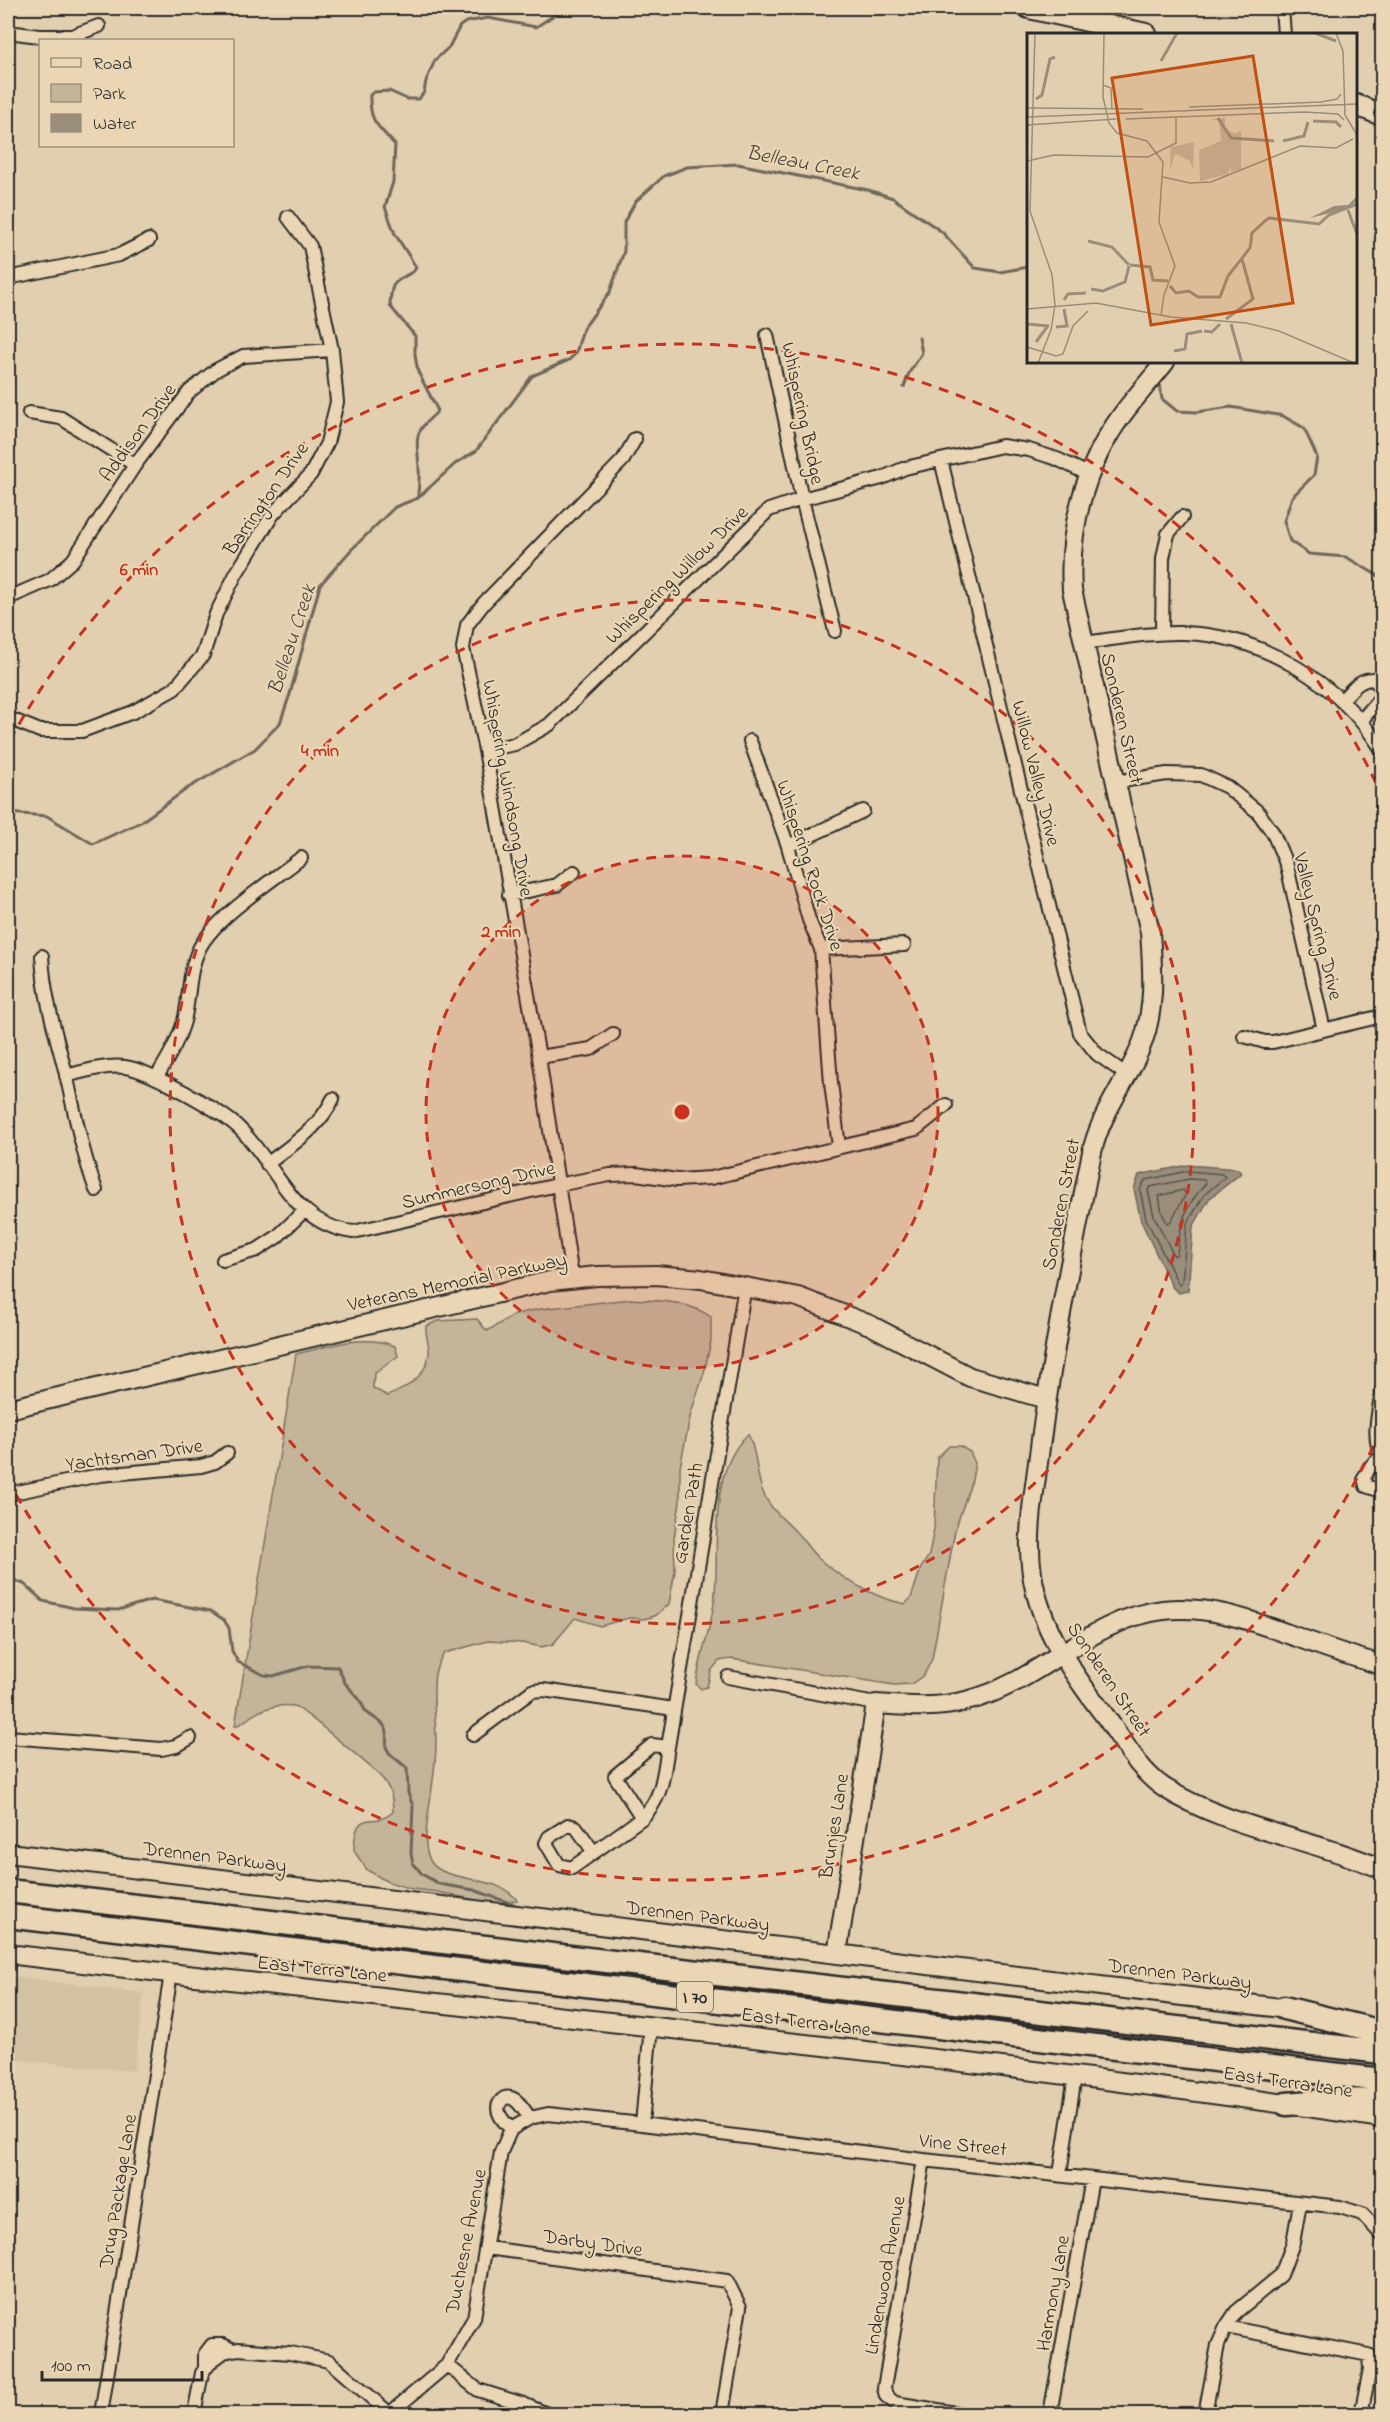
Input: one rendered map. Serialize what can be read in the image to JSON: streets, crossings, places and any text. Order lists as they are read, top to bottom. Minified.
{"streets":{"highway":["I 70"],"street":["Whispering Bridge","Addison Drive","Barrington Drive","Whispering Willow Drive","Sonderen Street","Willow Valley Drive","Whispering Windsong Drive","Whispering Rock Drive","Valley Spring Drive","Summersong Drive","Veterans Memorial Parkway","Yachtsman Drive","Garden Path","Brunjes Lane","Drennen Parkway","East Terra Lane","Vine Street","Drug Package Lane","Duchesne Avenue","Darby Drive","Lindenwood Avenue","Harmony Lane"]},"crossings":[["Whispering Bridge","Whispering Willow Drive"],["Addison Drive","Barrington Drive"],["Whispering Willow Drive","Sonderen Street"],["Whispering Willow Drive","Willow Valley Drive"],["Whispering Willow Drive","Whispering Windsong Drive"],["Sonderen Street","Willow Valley Drive"],["Sonderen Street","Valley Spring Drive"],["Sonderen Street","Veterans Memorial Parkway"],["Whispering Windsong Drive","Summersong Drive"],["Whispering Windsong Drive","Veterans Memorial Parkway"],["Whispering Rock Drive","Summersong Drive"],["Veterans Memorial Parkway","Garden Path"],["Brunjes Lane","Drennen Parkway"],["East Terra Lane","Drug Package Lane"],["Vine Street","Duchesne Avenue"],["Vine Street","Lindenwood Avenue"],["Vine Street","Harmony Lane"],["Duchesne Avenue","Darby Drive"]],"water":["Belleau Creek"],"legend":["Road","Park","Water"],"scale_bar":"100 m","rings":["6 min","4 min","2 min"]}
